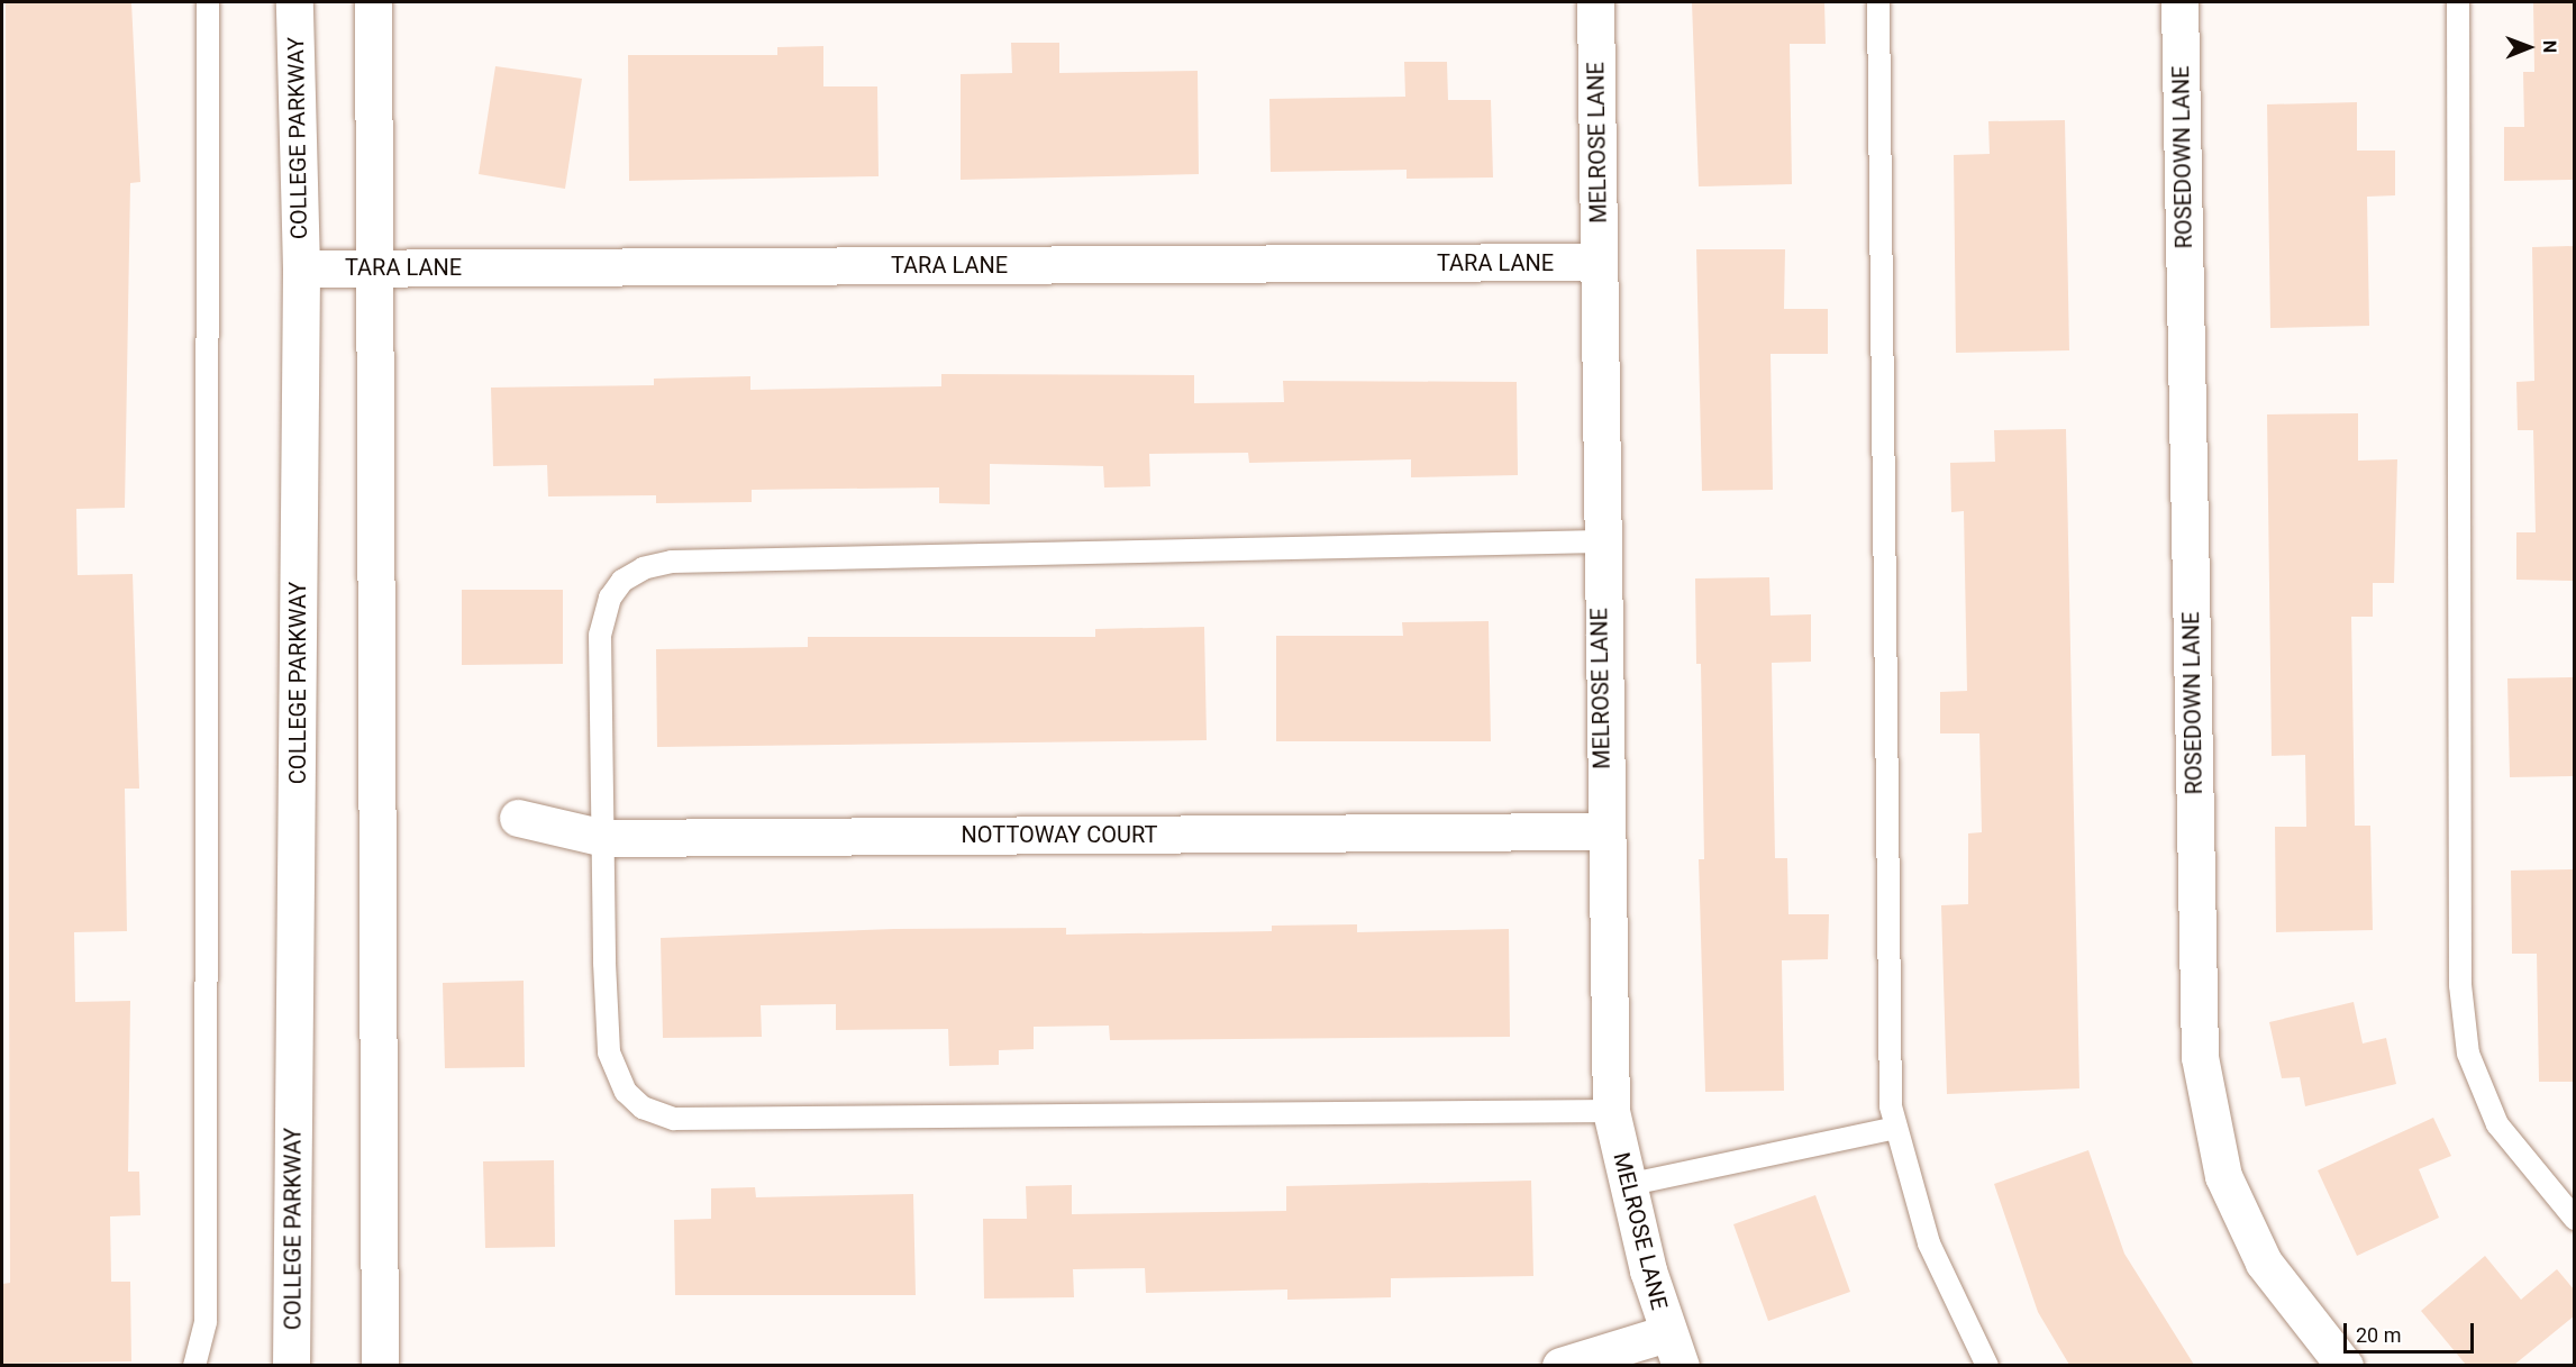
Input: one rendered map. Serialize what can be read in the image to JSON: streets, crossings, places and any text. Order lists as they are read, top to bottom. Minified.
{"streets":{"street":["COLLEGE PARKWAY","MELROSE LANE","ROSEDOWN LANE","TARA LANE","NOTTOWAY COURT"]},"crossings":[["COLLEGE PARKWAY","TARA LANE"],["MELROSE LANE","TARA LANE"],["MELROSE LANE","NOTTOWAY COURT"]],"scale_bar":"20 m","north":"right"}
